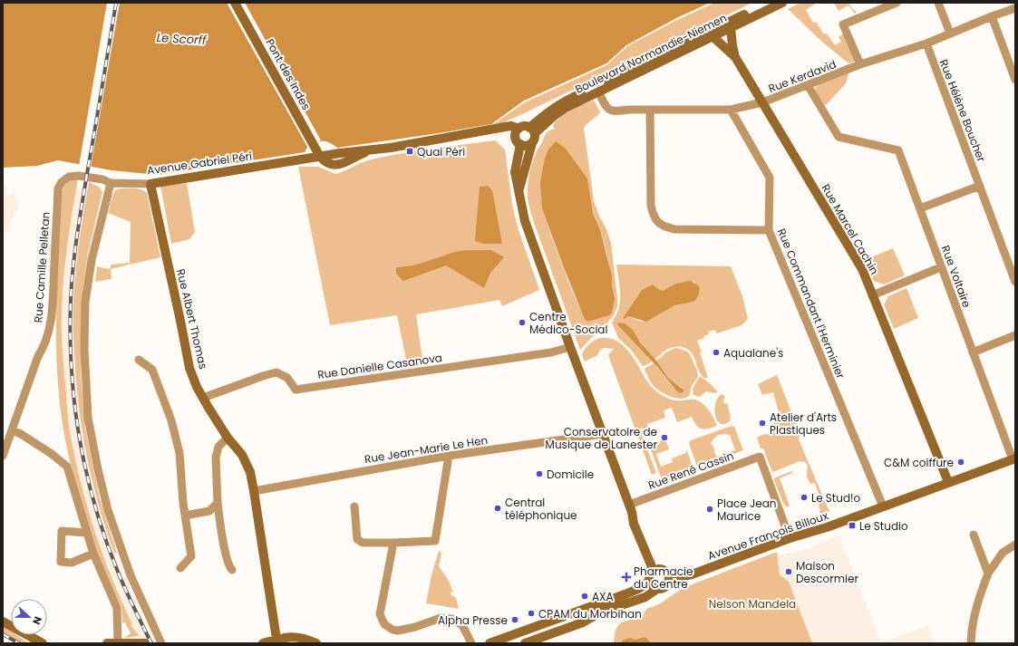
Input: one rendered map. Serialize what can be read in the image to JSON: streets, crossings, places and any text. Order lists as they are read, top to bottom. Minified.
{"streets":{"street":["Boulevard Normandie-Niemen","Pont des Indes","Rue Kerdavid","Rue Hélène Boucher","Avenue Gabriel Péri","Rue Marcel Cachin","Rue Camille Pelletan","Rue Voltaire","Rue Commandant l'Herminier","Rue Albert Thomas","Rue Danielle Casanova","Rue Jean-Marie Le Hen","Rue René Cassin","Avenue François Billoux"]},"crossings":[["Boulevard Normandie-Niemen","Rue Kerdavid"],["Boulevard Normandie-Niemen","Rue Marcel Cachin"],["Pont des Indes","Avenue Gabriel Péri"],["Rue Kerdavid","Rue Hélène Boucher"],["Rue Kerdavid","Rue Marcel Cachin"],["Rue Kerdavid","Rue Voltaire"],["Rue Kerdavid","Rue Commandant l'Herminier"],["Avenue Gabriel Péri","Rue Camille Pelletan"],["Avenue Gabriel Péri","Rue Albert Thomas"],["Rue Marcel Cachin","Avenue François Billoux"],["Rue Voltaire","Avenue François Billoux"],["Rue Commandant l'Herminier","Avenue François Billoux"],["Rue Albert Thomas","Rue Danielle Casanova"],["Rue Albert Thomas","Rue Jean-Marie Le Hen"],["Rue René Cassin","Avenue François Billoux"]],"water":["Le Scorff"],"parks":["Nelson Mandela"],"places":{"transit":["Quai Péri","Le Studio"],"other":["Centre Médico-Social","Aqualane's","Atelier d'Arts Plastiques","Conservatoire de Musique de Lanester","C&M coiffure","Domicile","Le Stud!o","Central téléphonique","Place Jean Maurice","Maison Descormier","AXA","CPAM du Morbihan","Alpha Presse"],"health":["Pharmacie du Centre"]},"north":"right"}
